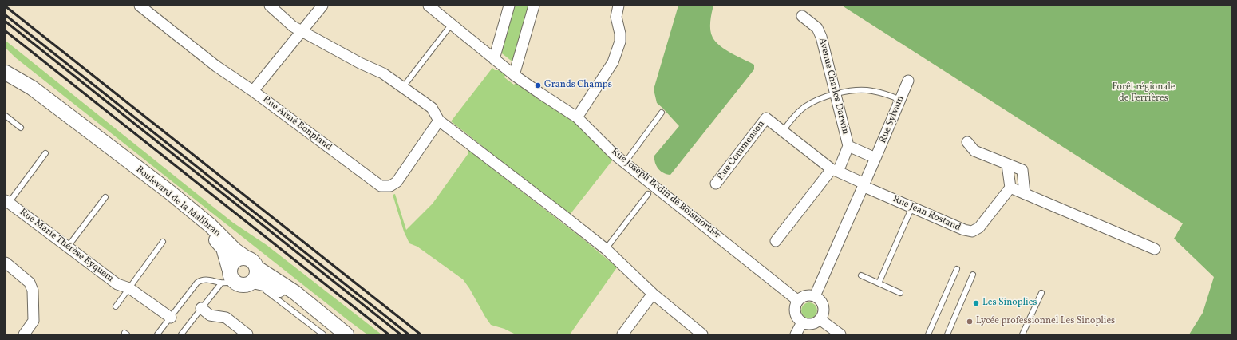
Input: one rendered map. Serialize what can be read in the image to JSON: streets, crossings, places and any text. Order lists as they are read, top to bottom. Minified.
{"streets":{"main road":["Boulevard de la Malibran"],"street":["Avenue Charles Darwin","Rue Sylvain","Rue Aimé Bonpland","Rue Commenson","Rue Joseph Bodin de Boismortier","Rue Jean Rostand","Rue Marie Thérèse Eyquem"]},"crossings":[["Avenue Charles Darwin","Rue Sylvain"]],"parks":["Forêt régionale de Ferrières"],"places":["Grands Champs","Les Sinoplies","Lycée professionnel Les Sinoplies"]}
